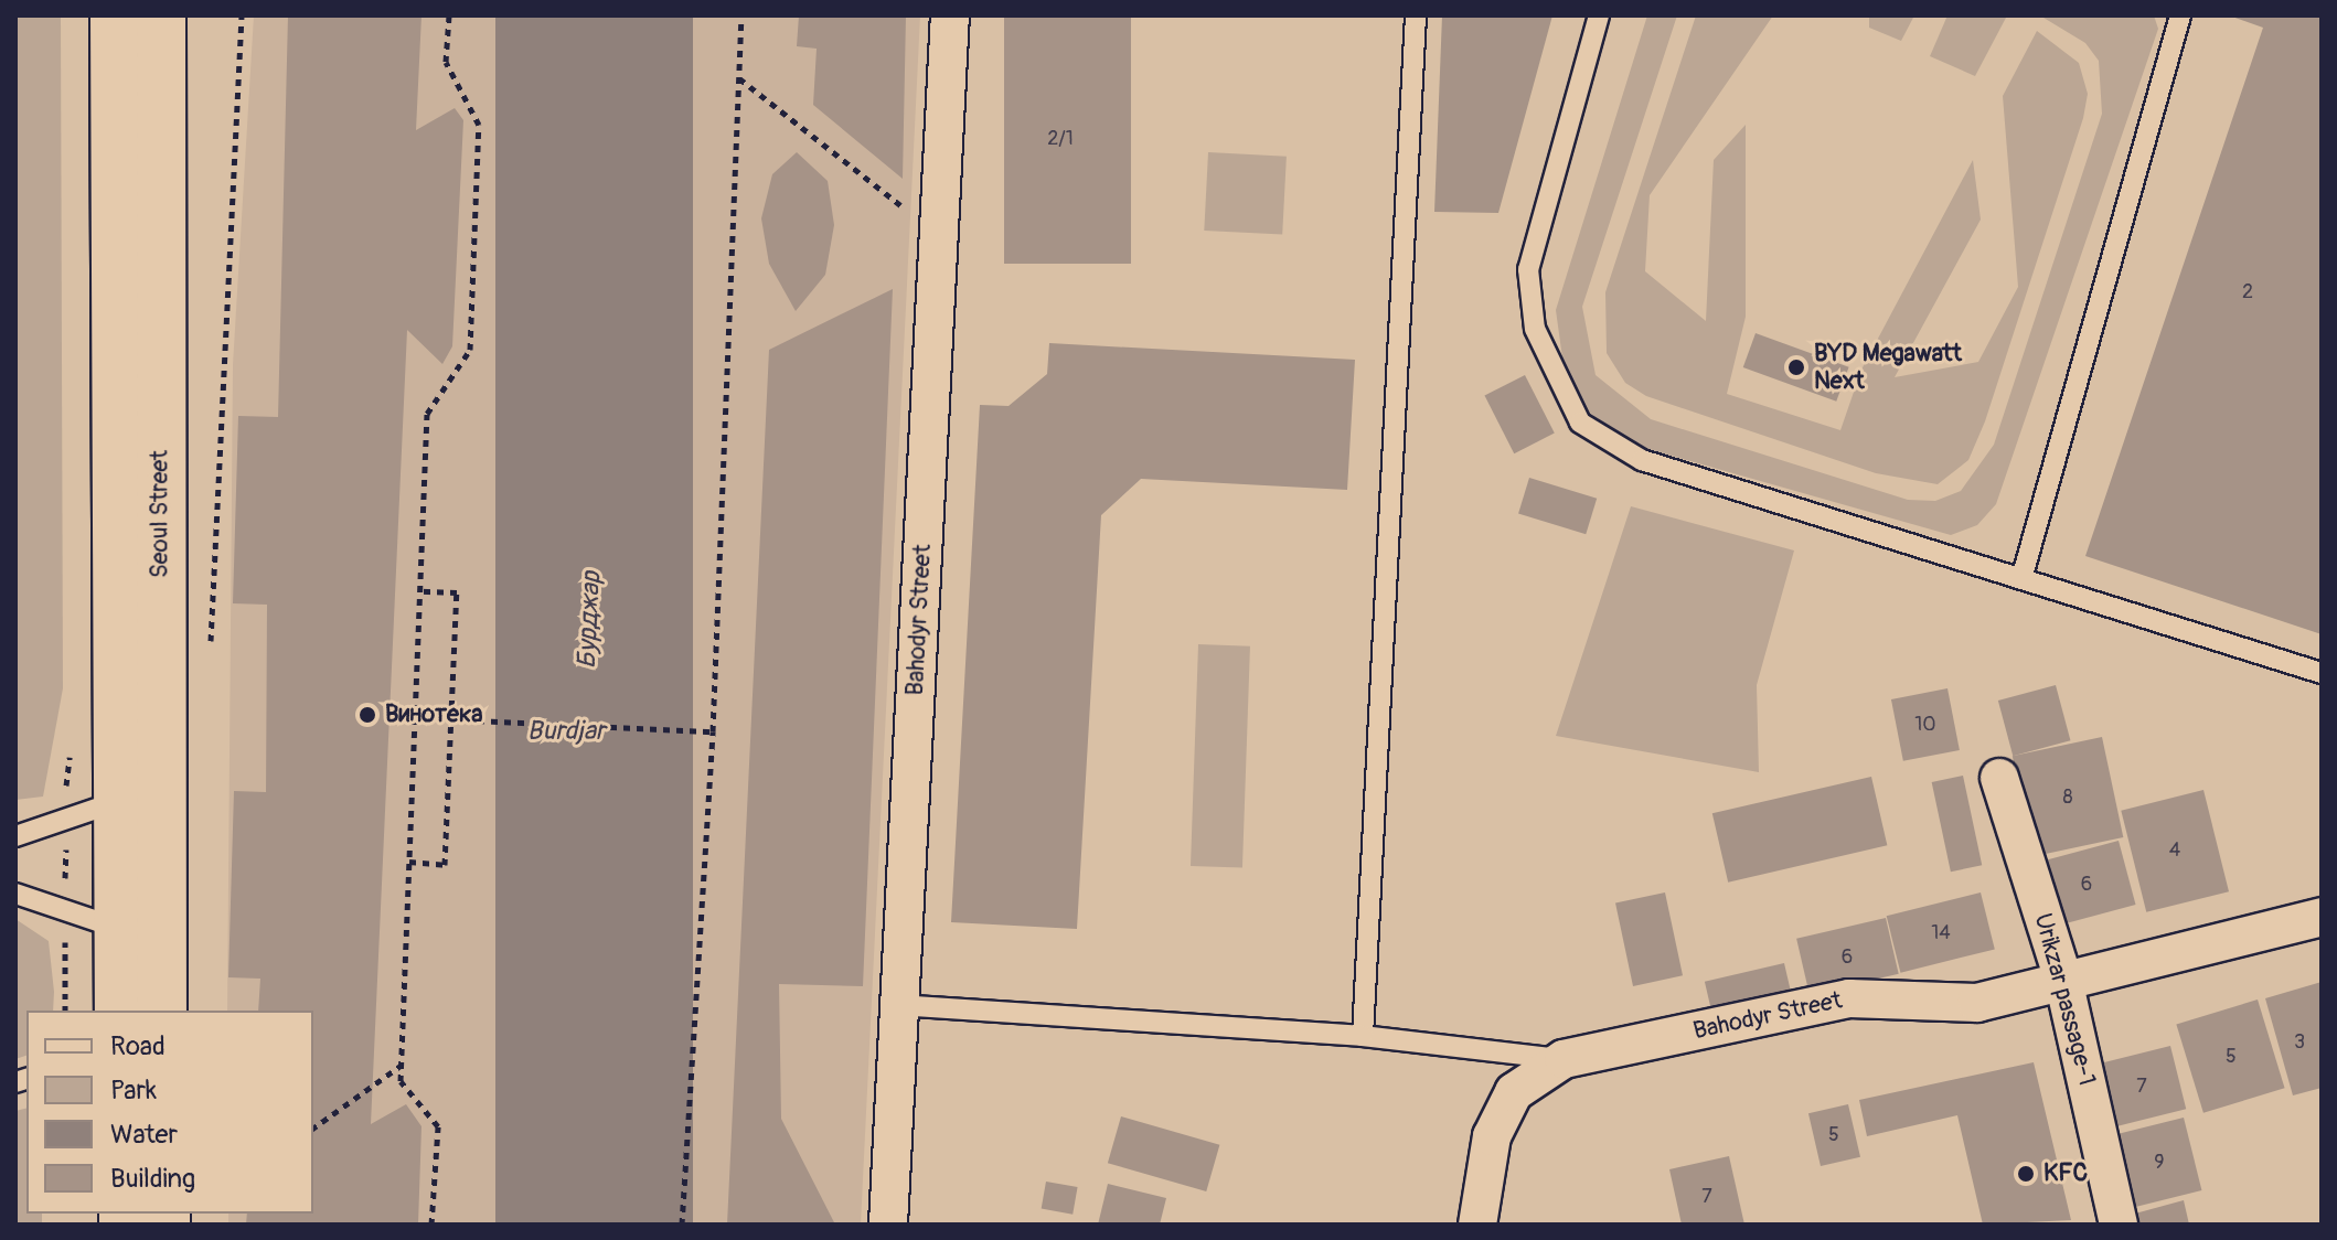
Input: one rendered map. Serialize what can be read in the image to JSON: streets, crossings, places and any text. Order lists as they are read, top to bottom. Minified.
{"streets":{"main road":["Seoul Street"],"street":["Bahodyr Street","Urikzar passage-1"]},"crossings":[["Bahodyr Street","Urikzar passage-1"]],"water":["Бурджар","Burdjar"],"places":["BYD Megawatt Next","Винотека","KFC"],"house_numbers":["2/1","2","10","8","4","6","14","6","3","5","7","5","9","7"],"legend":["Road","Park","Water","Building"]}
